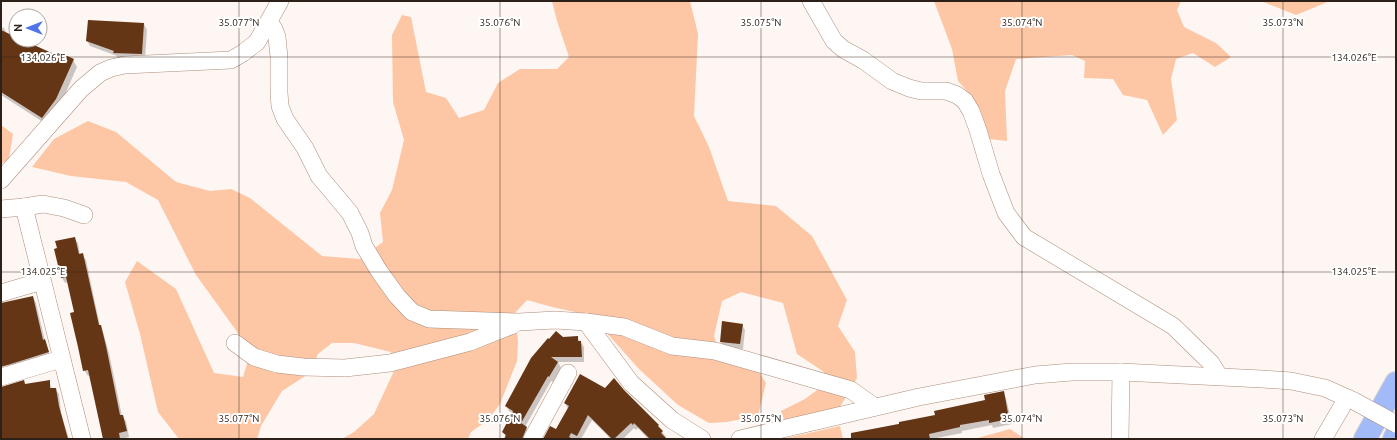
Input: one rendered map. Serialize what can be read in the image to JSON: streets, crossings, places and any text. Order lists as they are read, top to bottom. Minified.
{"north":"left","coordinates":["35.077°N","35.076°N","35.075°N","35.074°N","35.073°N","134.026°E","134.025°E"]}
